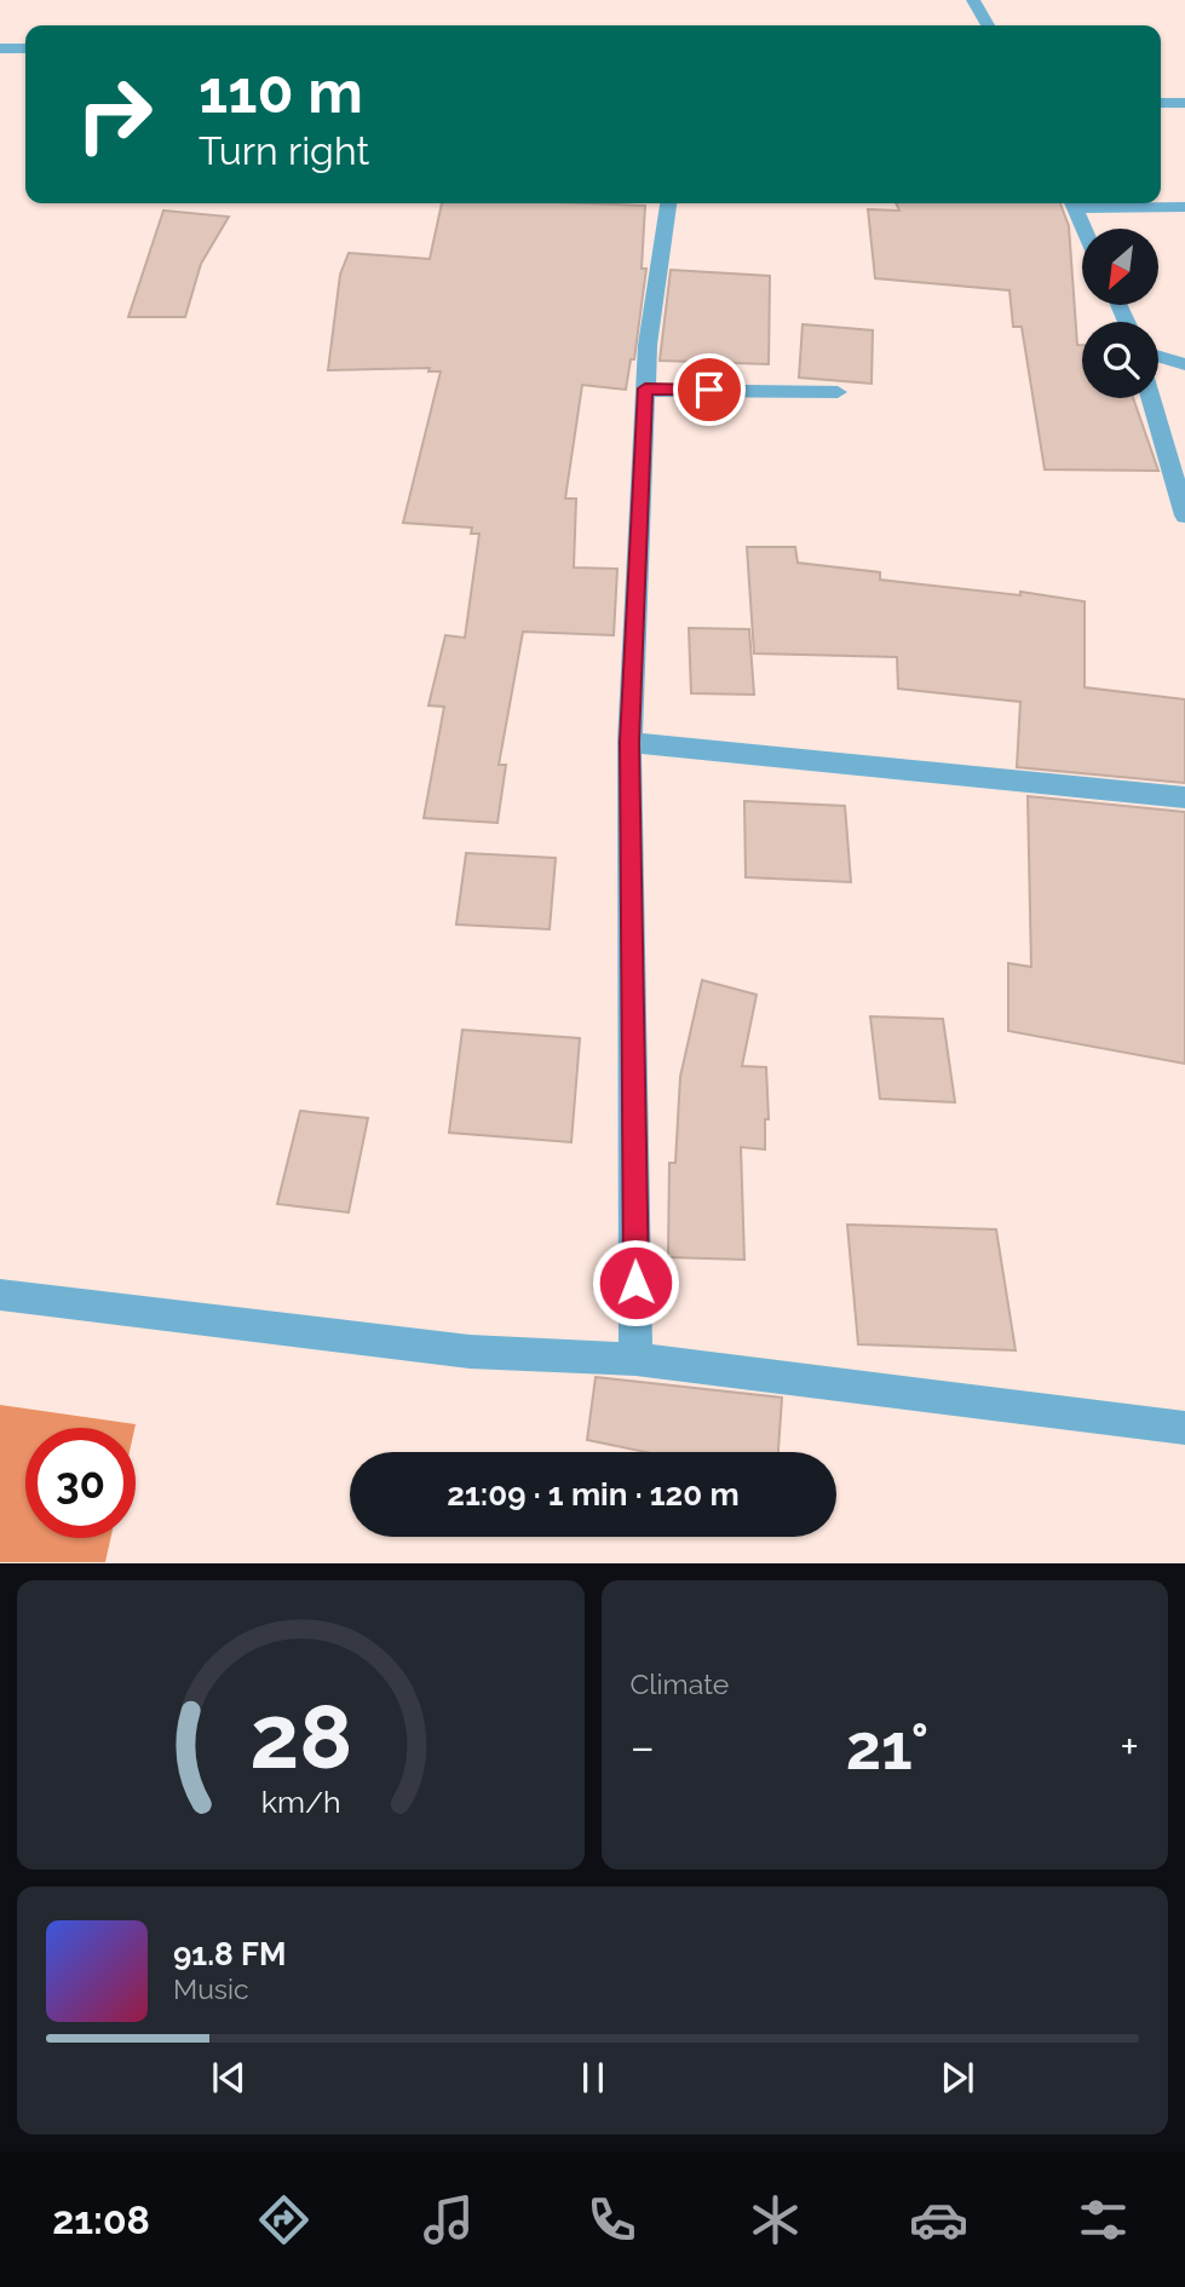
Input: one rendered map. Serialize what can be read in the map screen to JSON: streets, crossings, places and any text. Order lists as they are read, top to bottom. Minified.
{"north":"bottom left","page":{"turn":["110 m","Turn right"],"limit":"30","trip":"21:09 · 1 min · 120 m","tile":"Climate","heat":["−","21°","+"],"song":["91.8 FM","Music"],"tabs":"21:08","gauge":["28","km/h"]}}
